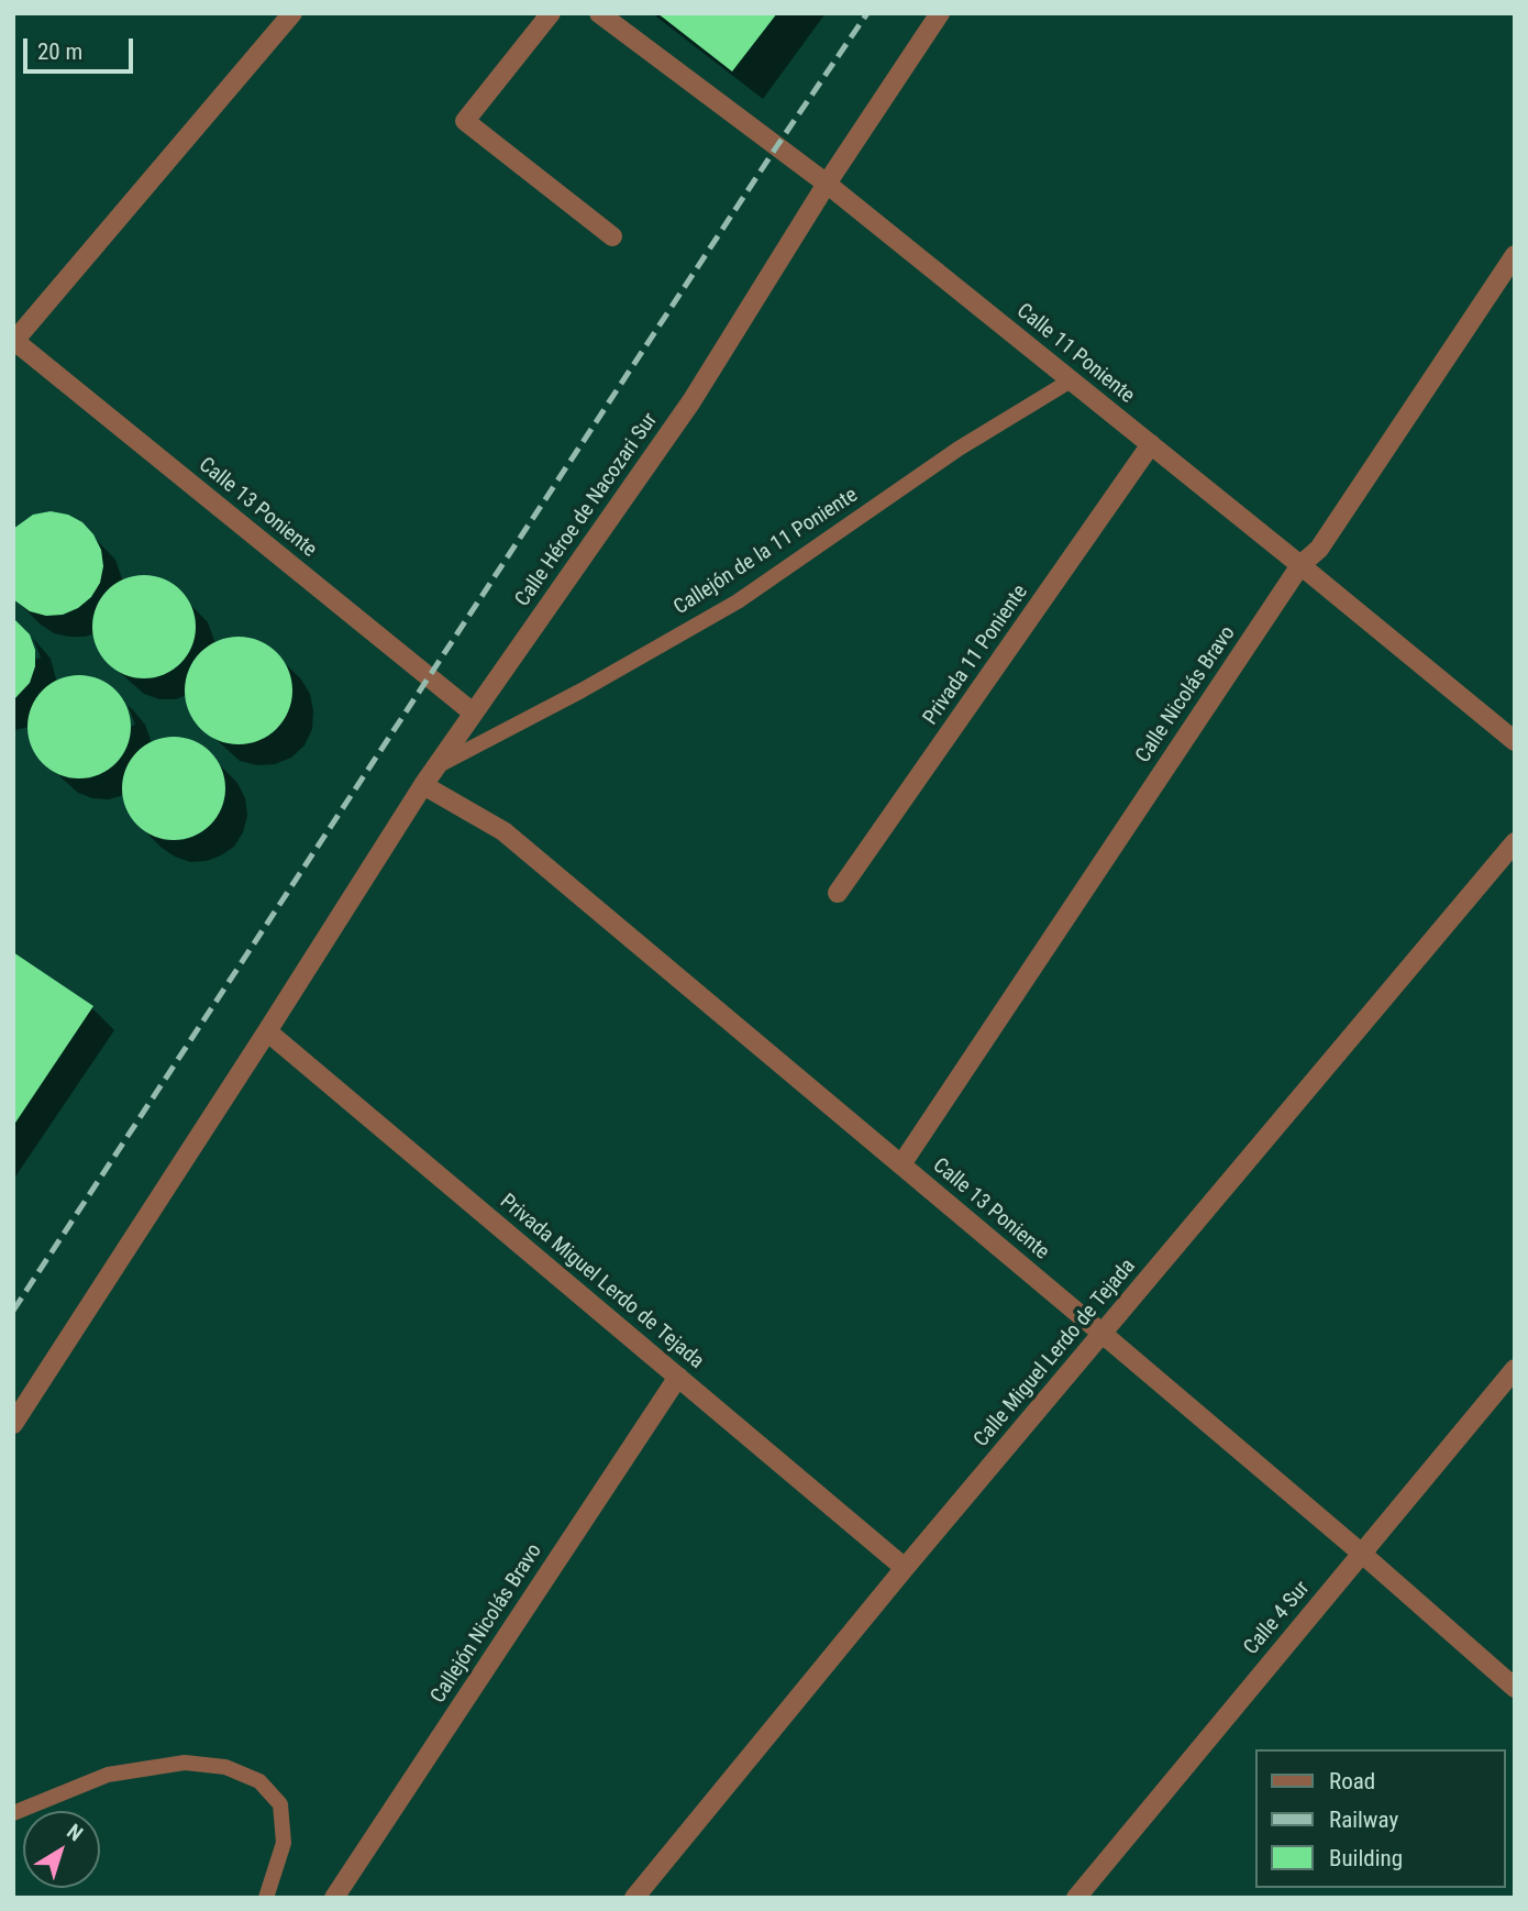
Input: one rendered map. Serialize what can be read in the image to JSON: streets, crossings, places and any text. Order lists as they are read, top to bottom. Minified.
{"streets":{"street":["Calle 11 Poniente","Calle 13 Poniente","Calle Héroe de Nacozari Sur","Privada 11 Poniente","Calle Nicolás Bravo","Privada Miguel Lerdo de Tejada","Calle Miguel Lerdo de Tejada","Calle 4 Sur","Callejón Nicolás Bravo"],"lane":["Callejón de la 11 Poniente"]},"crossings":[["Calle 11 Poniente","Calle Héroe de Nacozari Sur"],["Calle 11 Poniente","Callejón de la 11 Poniente"],["Calle 11 Poniente","Privada 11 Poniente"],["Calle 11 Poniente","Calle Nicolás Bravo"],["Calle 13 Poniente","Calle Héroe de Nacozari Sur"],["Calle 13 Poniente","Calle Nicolás Bravo"],["Calle 13 Poniente","Calle Miguel Lerdo de Tejada"],["Calle 13 Poniente","Calle 4 Sur"],["Calle Héroe de Nacozari Sur","Callejón de la 11 Poniente"],["Calle Héroe de Nacozari Sur","Privada Miguel Lerdo de Tejada"],["Privada Miguel Lerdo de Tejada","Calle Miguel Lerdo de Tejada"],["Privada Miguel Lerdo de Tejada","Callejón Nicolás Bravo"]],"legend":["Road","Railway","Building"],"scale_bar":"20 m","north":"top right"}
